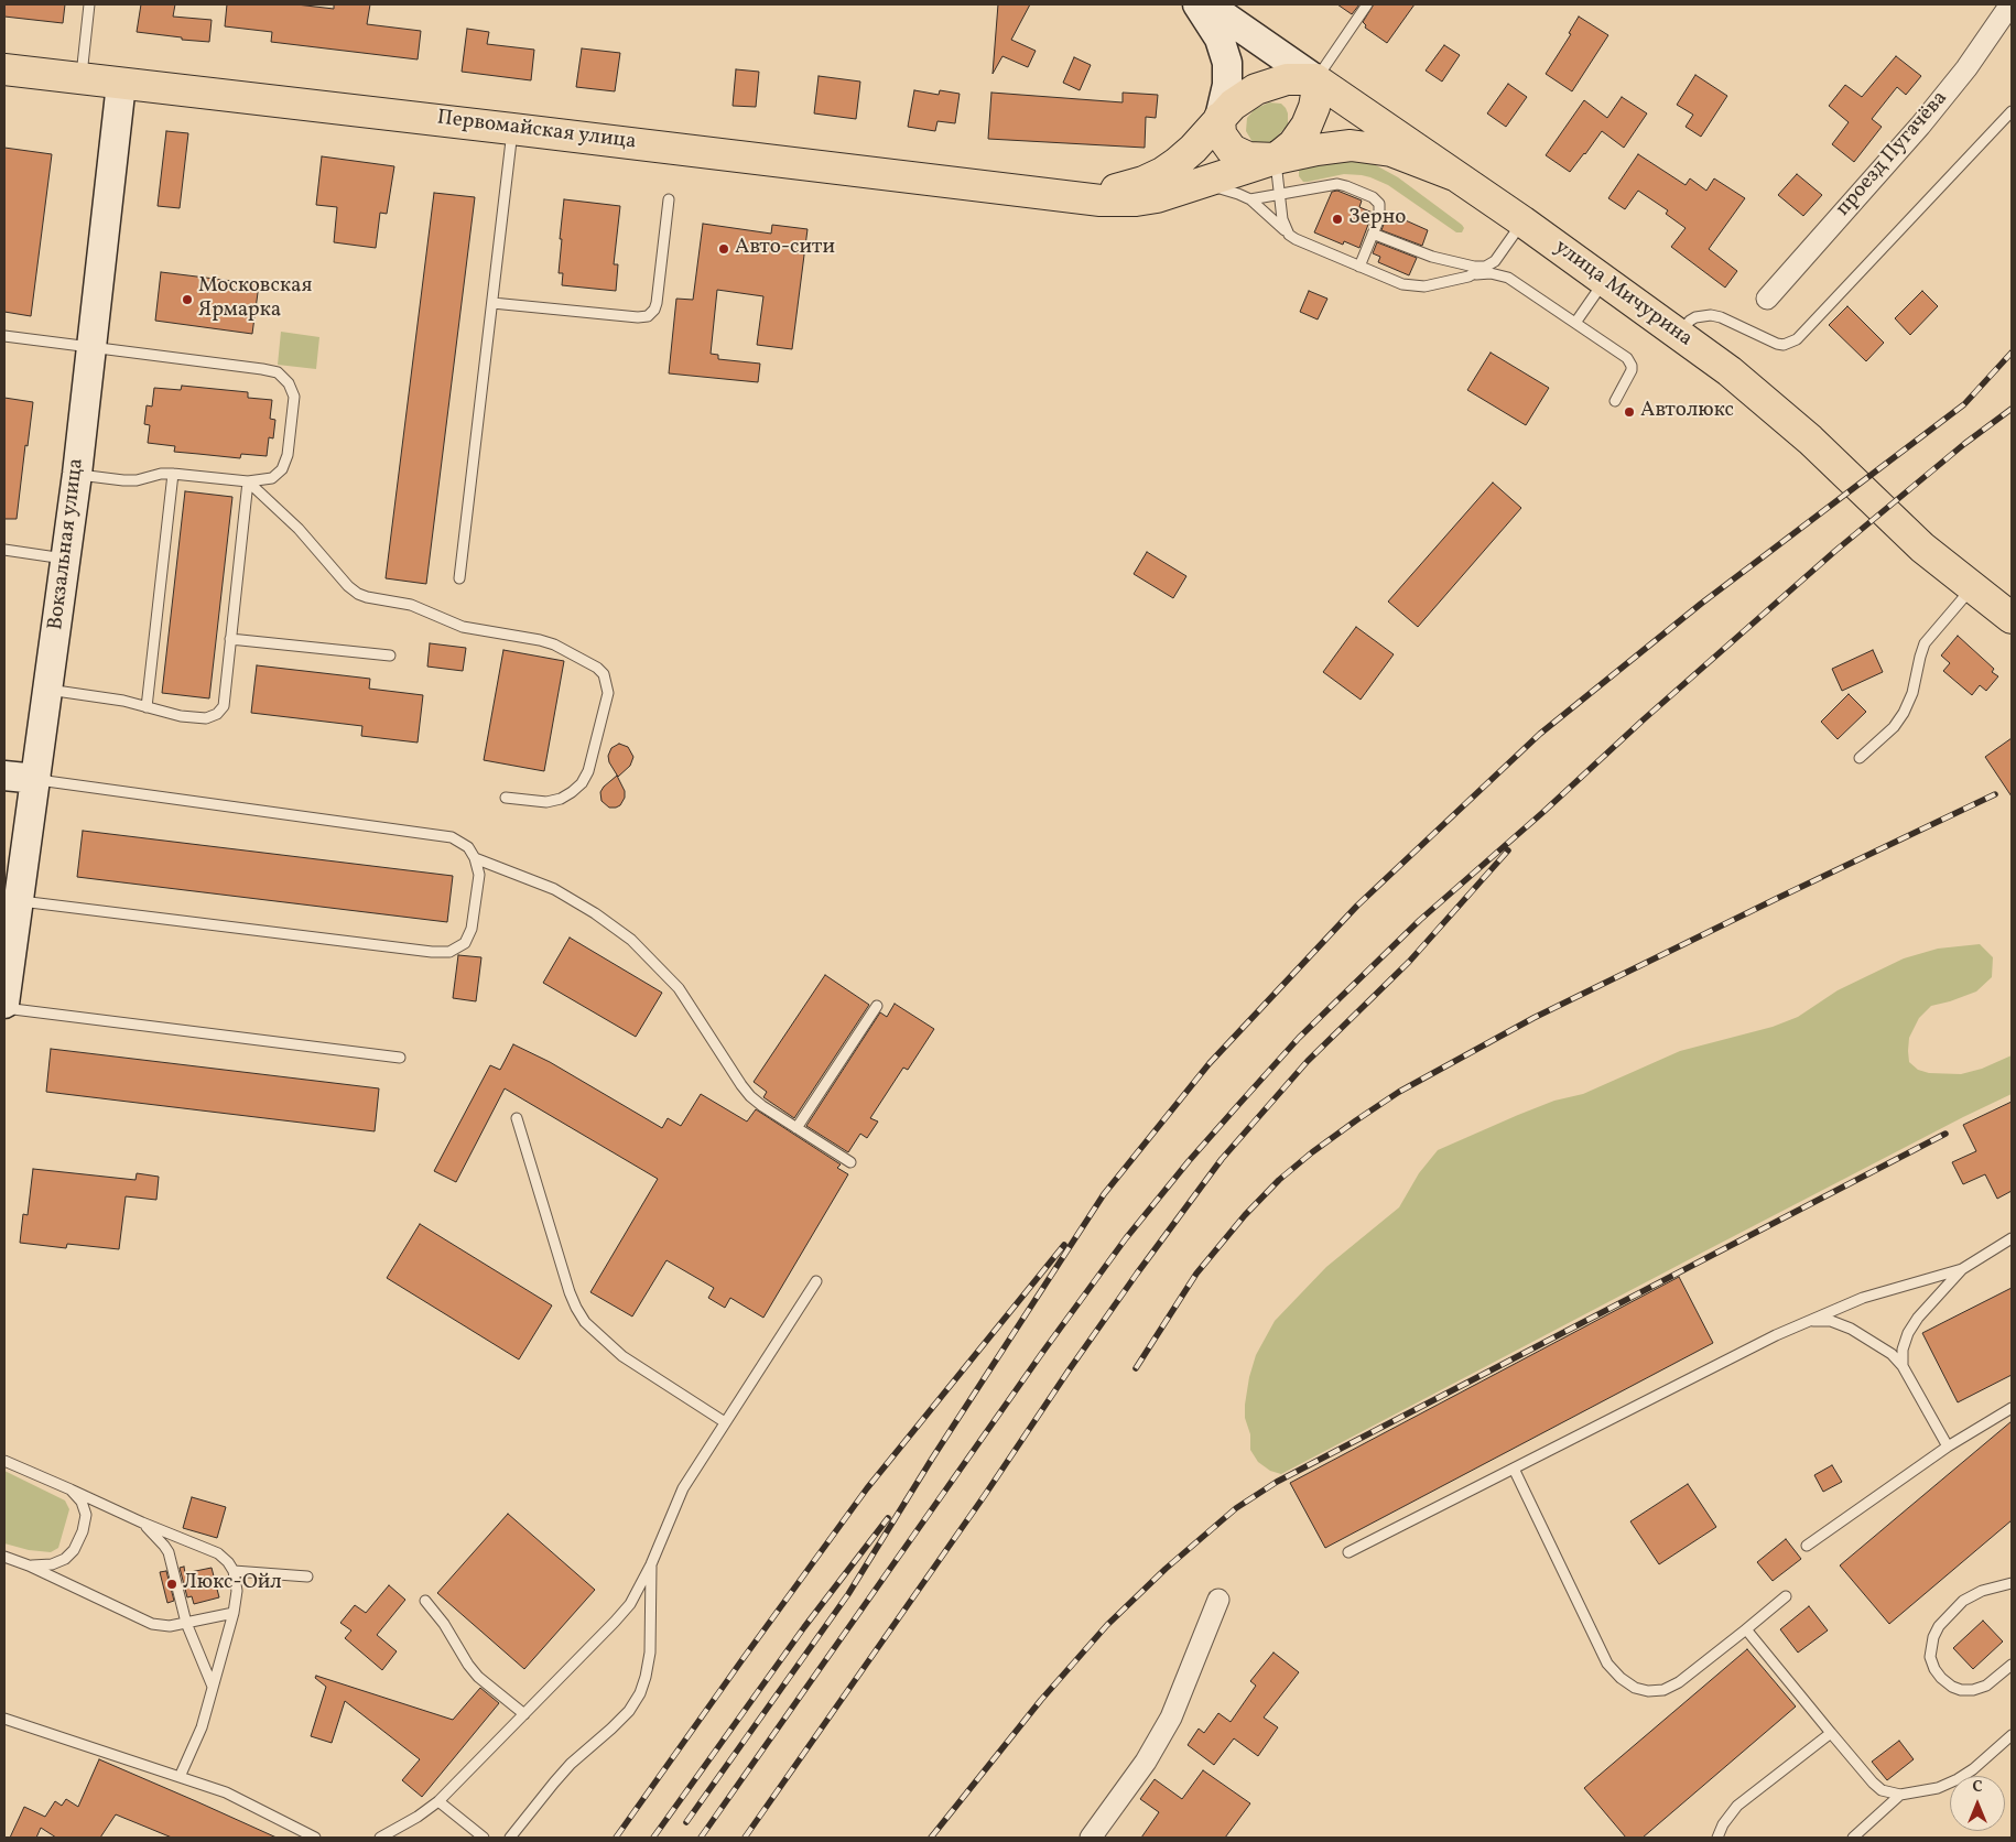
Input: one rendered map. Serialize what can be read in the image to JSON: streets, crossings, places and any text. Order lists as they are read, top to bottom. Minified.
{"streets":{"main road":["Первомайская улица","улица Мичурина","Вокзальная улица"],"street":["проезд Пугачёва"]},"crossings":[["Первомайская улица","улица Мичурина"],["Первомайская улица","Вокзальная улица"]],"places":["Зерно","Авто-сити","Московская Ярмарка","Автолюкс","Люкс-Ойл"],"north":"top"}
